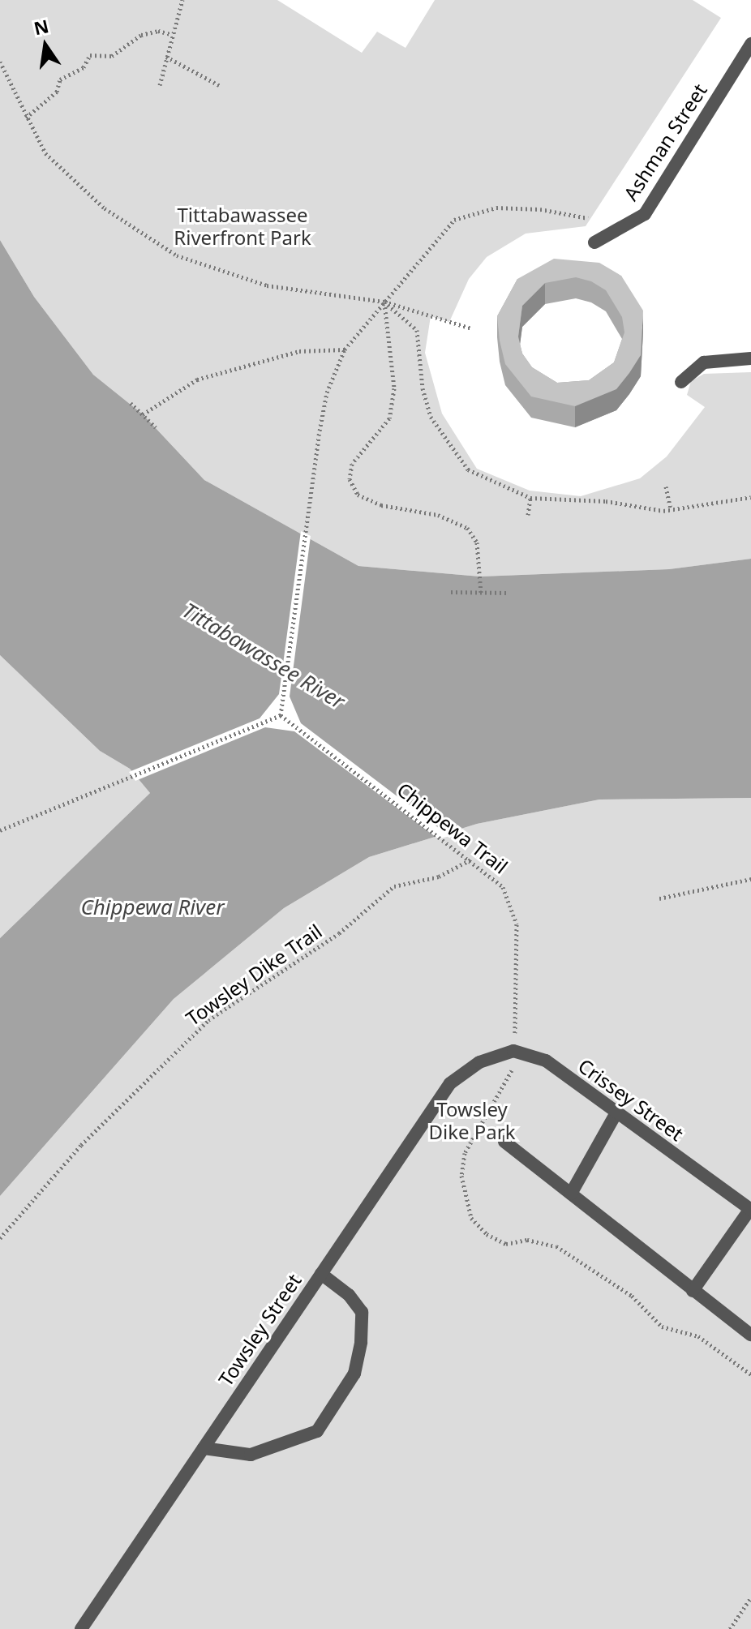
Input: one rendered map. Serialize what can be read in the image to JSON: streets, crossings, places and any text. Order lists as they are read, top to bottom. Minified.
{"streets":{"street":["Ashman Street","Crissey Street","Towsley Street"],"path":["Chippewa Trail","Towsley Dike Trail"]},"crossings":[["Chippewa Trail","Towsley Dike Trail"],["Chippewa Trail","Crissey Street"],["Chippewa Trail","Towsley Street"],["Crissey Street","Towsley Street"]],"water":["Tittabawassee River","Chippewa River"],"parks":["Tittabawassee Riverfront Park","Towsley Dike Park"],"north":"top"}
